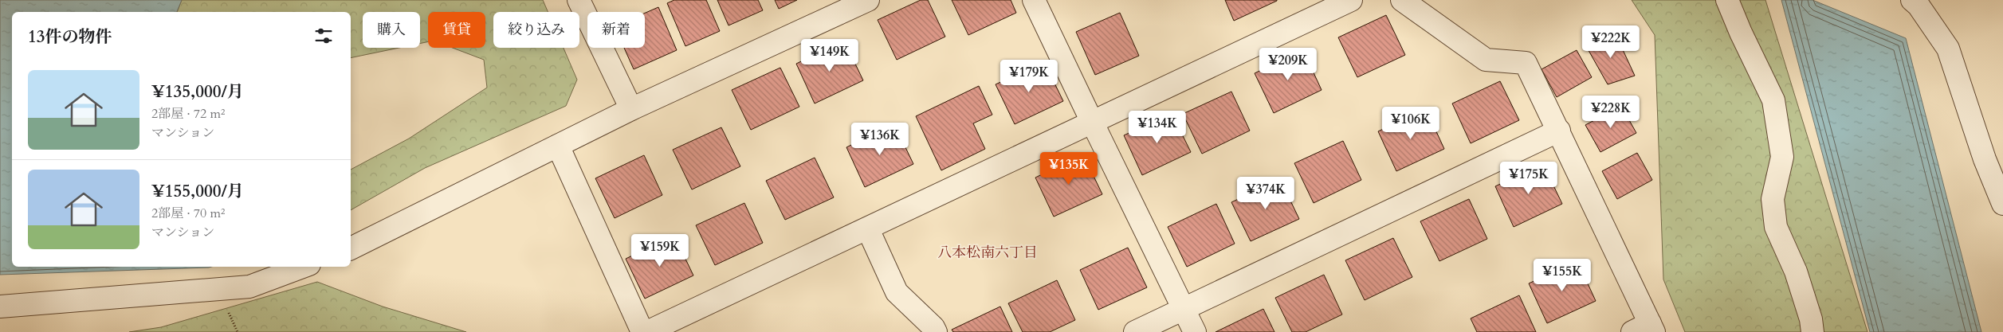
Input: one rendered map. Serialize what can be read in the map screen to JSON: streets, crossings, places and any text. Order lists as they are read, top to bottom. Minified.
{"districts":["八本松南六丁目"],"page":{"chip":["購入","賃貸","絞り込み","新着"],"heading":"13件の物件","price":["¥222K","¥149K","¥209K","¥179K","¥228K","¥106K","¥134K","¥136K","¥135K","¥175K","¥374K","¥159K","¥155K"],"list":[{"name":"¥135,000/月","note":"2部屋 · 72 m² · マンション"},{"name":"¥155,000/月","note":"2部屋 · 70 m² · マンション"}]}}
